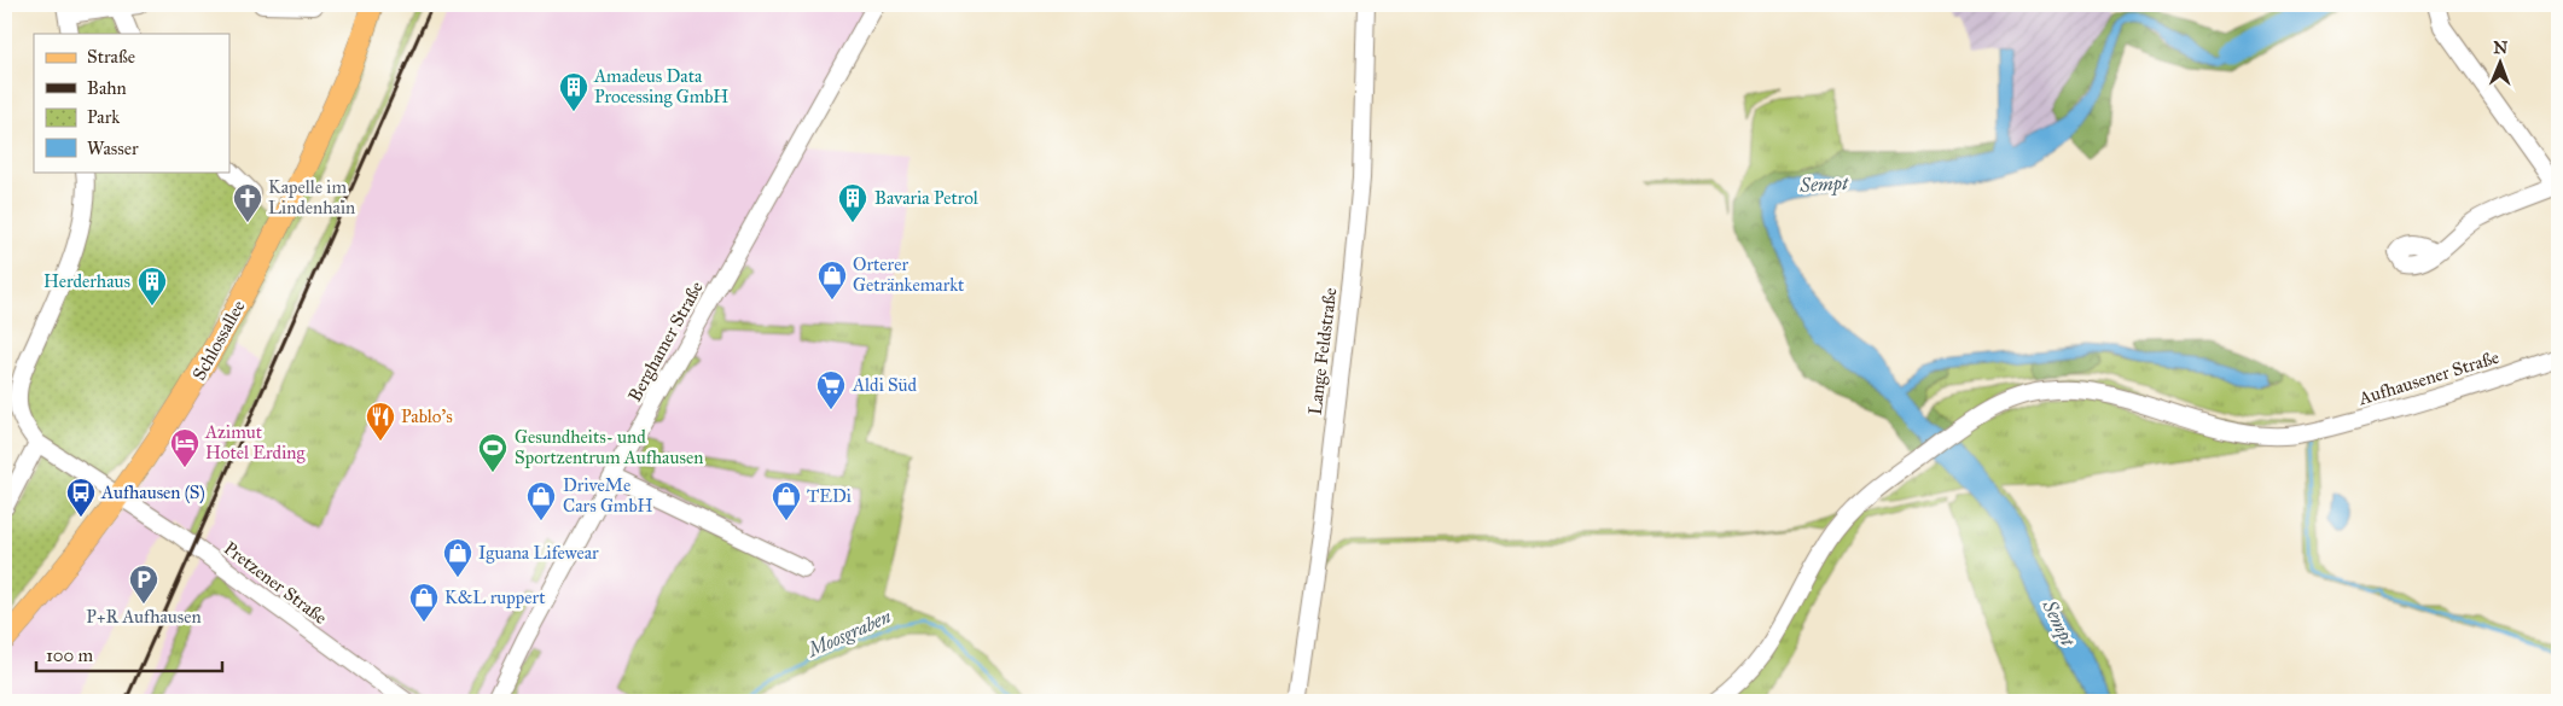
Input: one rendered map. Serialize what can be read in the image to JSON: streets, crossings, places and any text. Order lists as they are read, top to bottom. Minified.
{"streets":{"main road":["Schlossallee"],"street":["Berghamer Straße","Lange Feldstraße","Aufhausener Straße","Pretzener Straße"]},"crossings":[["Schlossallee","Pretzener Straße"]],"water":["Sempt","Moosgraben"],"places":{"building":["Amadeus Data Processing GmbH","Bavaria Petrol","Herderhaus"],"church":["Kapelle im Lindenhain"],"shop":["Orterer Getränkemarkt","DriveMe Cars GmbH","TEDi","Iguana Lifewear","K&L ruppert"],"supermarket":["Aldi Süd"],"restaurant":["Pablo's"],"hotel":["Azimut Hotel Erding"],"sports":["Gesundheits- und Sportzentrum Aufhausen"],"bus stop":["Aufhausen (S)"],"parking":["P+R Aufhausen"]},"legend":["Straße","Bahn","Park","Wasser"],"scale_bar":"100 m","north":"top"}
